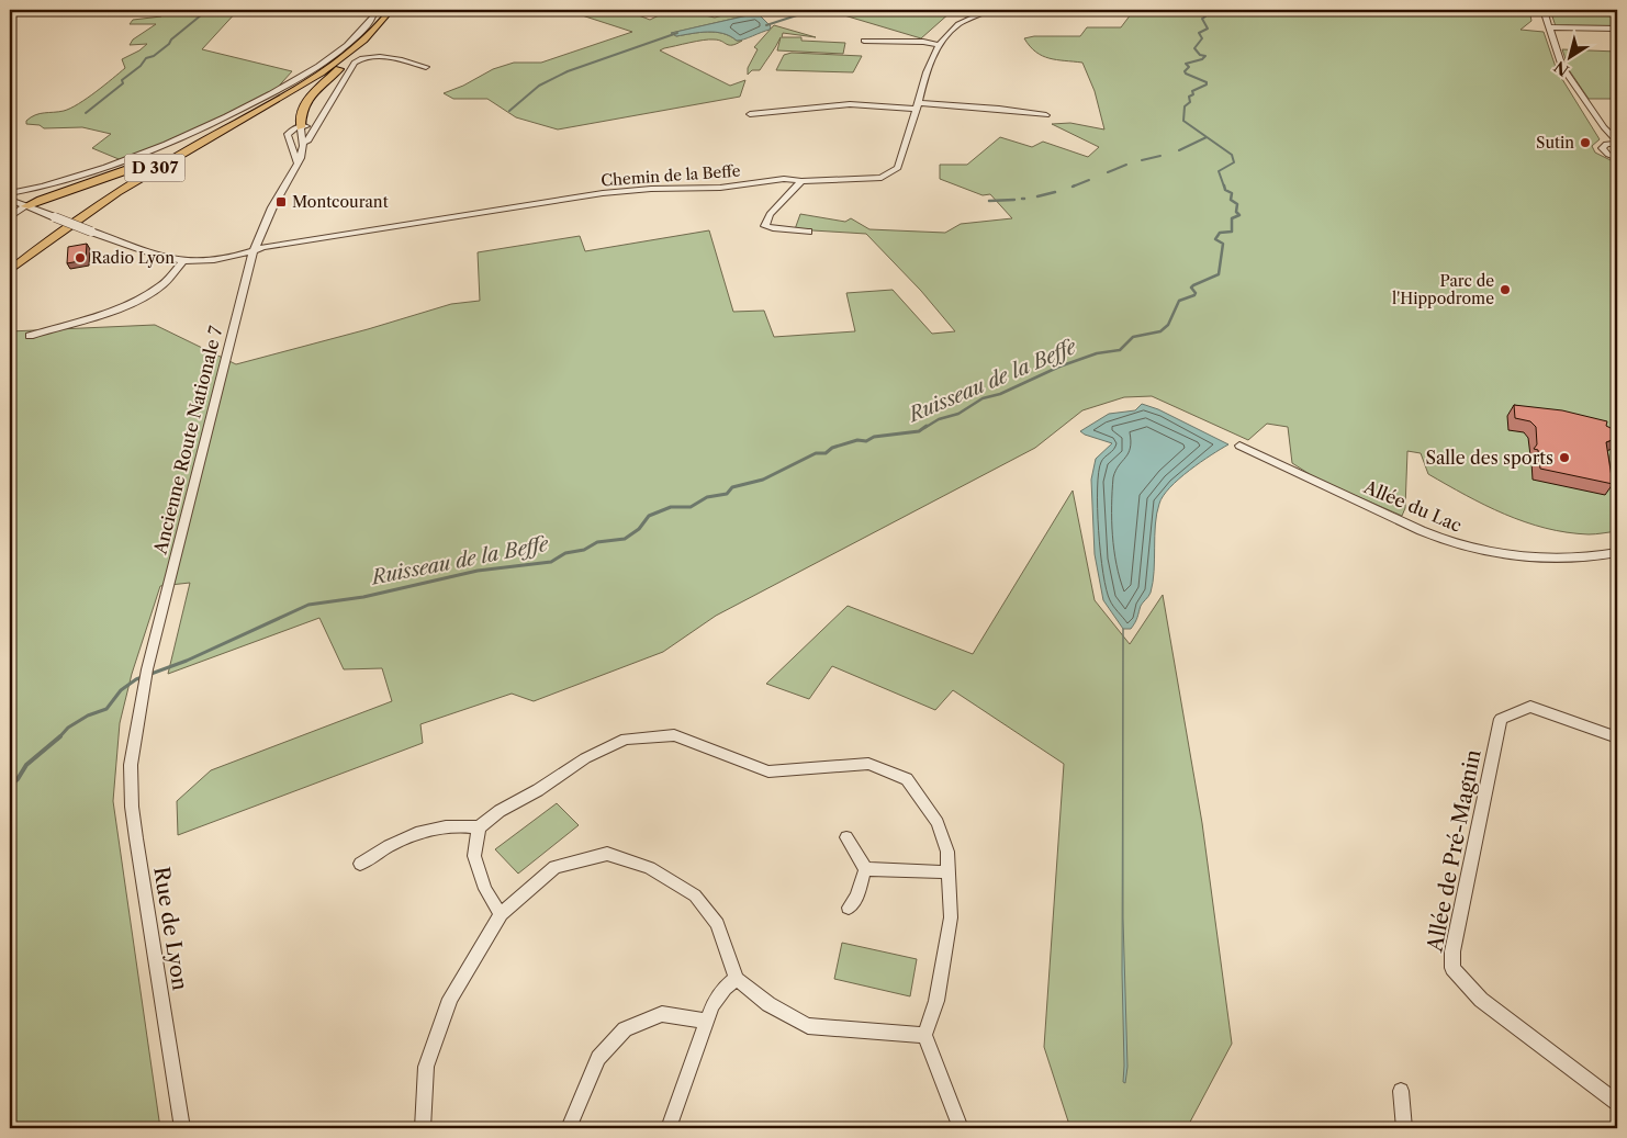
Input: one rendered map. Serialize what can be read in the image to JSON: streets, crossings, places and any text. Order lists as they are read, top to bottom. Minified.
{"streets":{"main road":["D 307"],"street":["Chemin de la Beffe","Ancienne Route Nationale 7","Allée du Lac","Allée de Pré-Magnin","Rue de Lyon"]},"crossings":[["Chemin de la Beffe","Ancienne Route Nationale 7"],["Ancienne Route Nationale 7","Rue de Lyon"]],"water":["Ruisseau de la Beffe"],"places":{"other":["Sutin","Radio Lyon","Parc de l'Hippodrome","Salle des sports"],"transit":["Montcourant"]},"north":"bottom left"}
